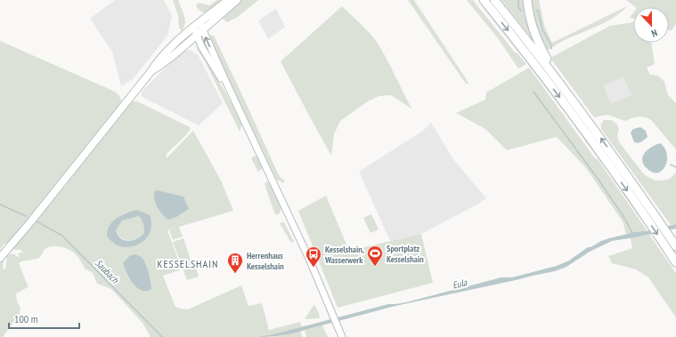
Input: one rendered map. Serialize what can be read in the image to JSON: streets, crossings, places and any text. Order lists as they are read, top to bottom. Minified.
{"districts":["KESSELSHAIN"],"water":["Saubach","Eula"],"places":{"sports":["Sportplatz Kesselshain"],"bus stop":["Kesselshain, Wasserwerk"],"building":["Herrenhaus Kesselshain"]},"scale_bar":"100 m","north":"bottom"}
